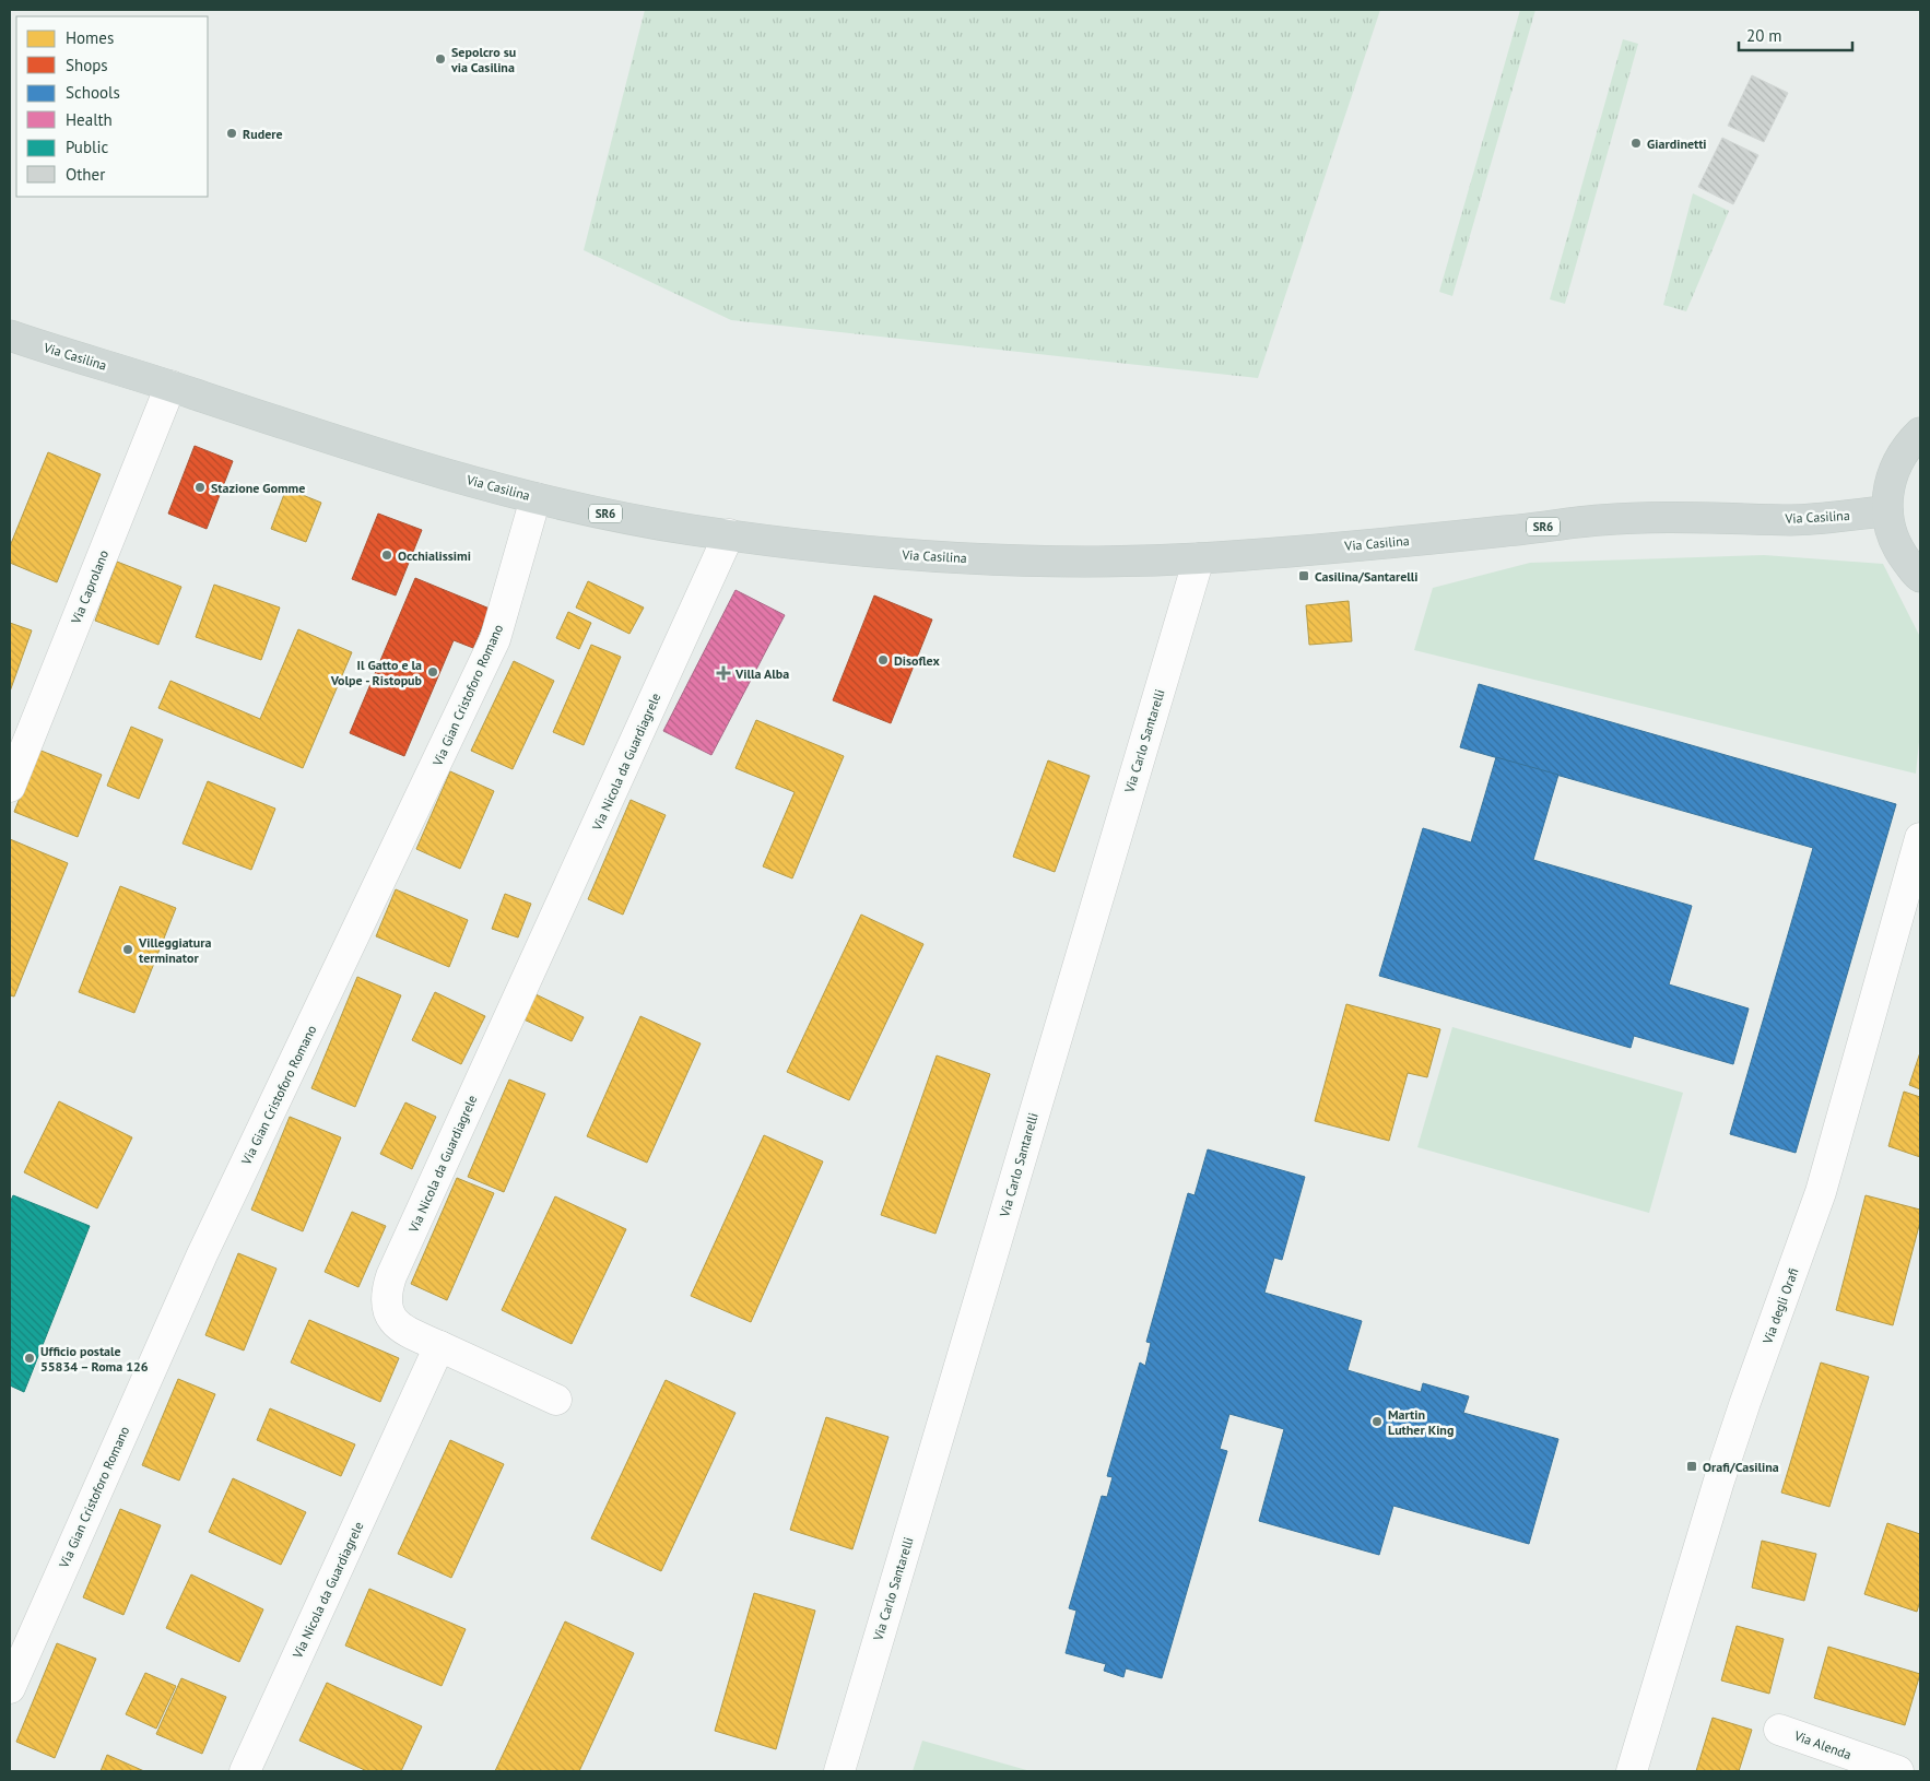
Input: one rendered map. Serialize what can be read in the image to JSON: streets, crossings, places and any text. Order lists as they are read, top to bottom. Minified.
{"streets":{"main road":["Via Casilina","SR6"],"street":["Via Caprolano","Via Gian Cristoforo Romano","Via Carlo Santarelli","Via Nicola da Guardiagrele","Via degli Orafi","Via Alenda"]},"crossings":[["Via Casilina","Via Caprolano"],["Via Casilina","Via Gian Cristoforo Romano"],["Via Casilina","Via Carlo Santarelli"],["Via Casilina","Via Nicola da Guardiagrele"]],"places":{"other":["Sepolcro su via Casilina","Rudere","Giardinetti","Stazione Gomme","Occhialissimi","Disoflex","Il Gatto e la Volpe - Ristopub","Villeggiatura terminator","Ufficio postale 55834 – Roma 126","Martin Luther King"],"transit":["Casilina/Santarelli","Orafi/Casilina"],"health":["Villa Alba"]},"legend":["Homes","Shops","Schools","Health","Public","Other"],"scale_bar":"20 m"}
